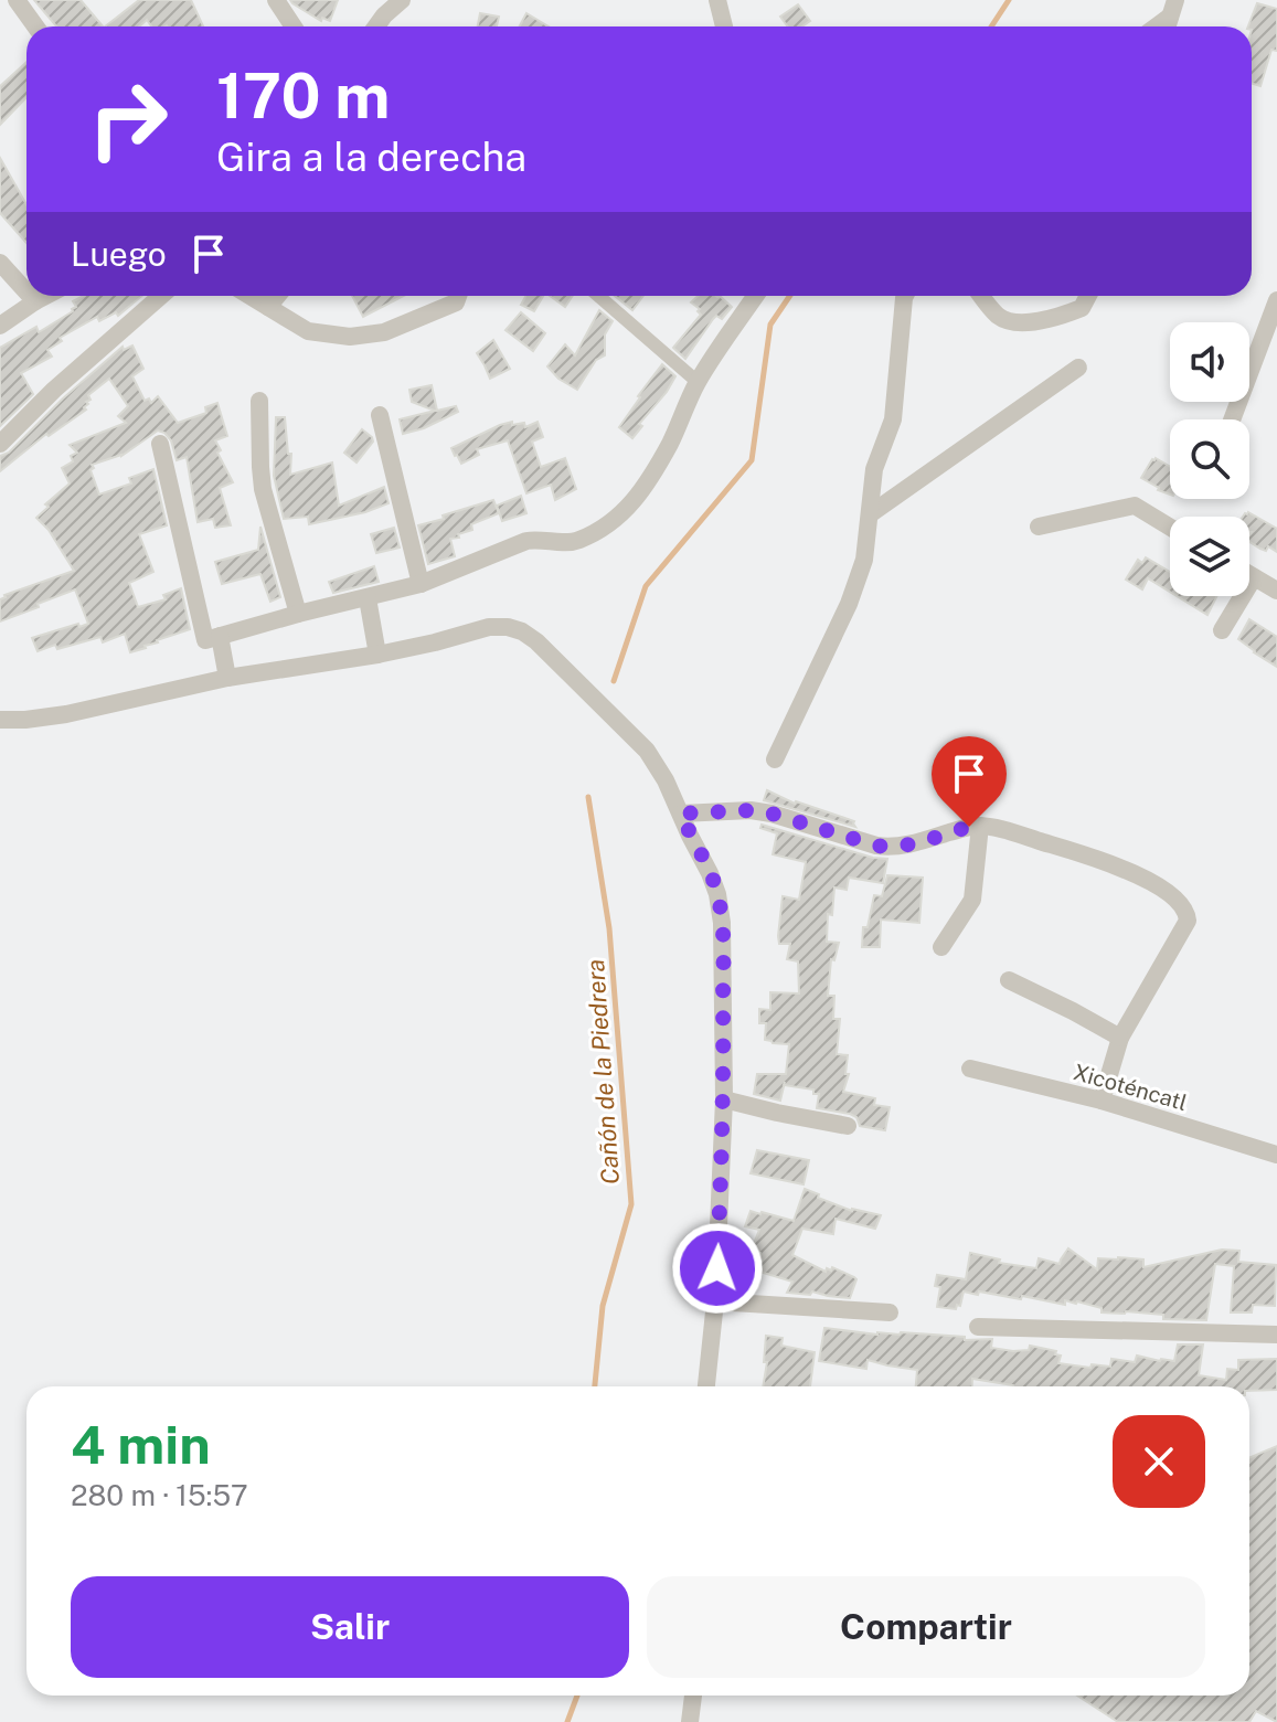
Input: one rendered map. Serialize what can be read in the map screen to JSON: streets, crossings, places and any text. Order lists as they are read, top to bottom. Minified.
{"streets":{"street":["Xicoténcatl"]},"water":["Cañón de la Piedrera"],"page":{"turn":["170 m","Gira a la derecha"],"then":"Luego","heading":["4 min","280 m · 15:57"],"buttons":["Salir","Compartir"]}}
